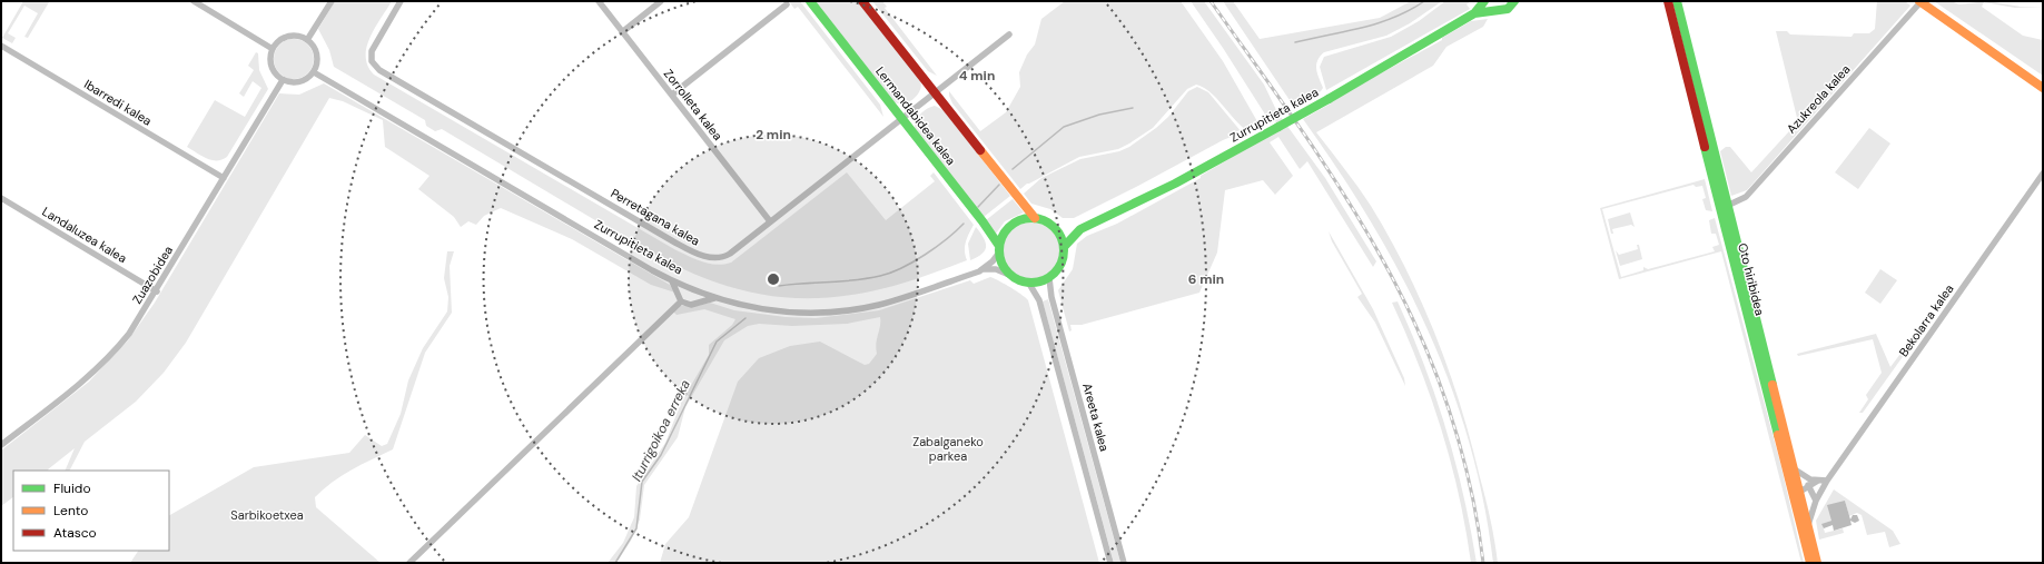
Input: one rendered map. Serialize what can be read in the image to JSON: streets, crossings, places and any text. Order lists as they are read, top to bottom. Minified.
{"streets":{"street":["Azukreola kalea","Ibarredi kalea","Zorrolleta kalea","Zurrupitieta kalea","Lermandabidea kalea","Perretagana kalea","Landaluzea kalea","Zuazobidea","Oto hiribidea","Bekolarra kalea","Areeta kalea"]},"crossings":[["Azukreola kalea","Oto hiribidea"],["Ibarredi kalea","Zuazobidea"],["Zorrolleta kalea","Perretagana kalea"],["Zurrupitieta kalea","Lermandabidea kalea"],["Zurrupitieta kalea","Zuazobidea"],["Zurrupitieta kalea","Areeta kalea"],["Lermandabidea kalea","Perretagana kalea"],["Lermandabidea kalea","Areeta kalea"],["Landaluzea kalea","Zuazobidea"],["Oto hiribidea","Bekolarra kalea"]],"water":["Iturrigoikoa erreka"],"parks":["Zabalganeko parkea","Sarbikoetxea"],"legend":["Fluido","Lento","Atasco"],"rings":["4 min","2 min","6 min"]}
